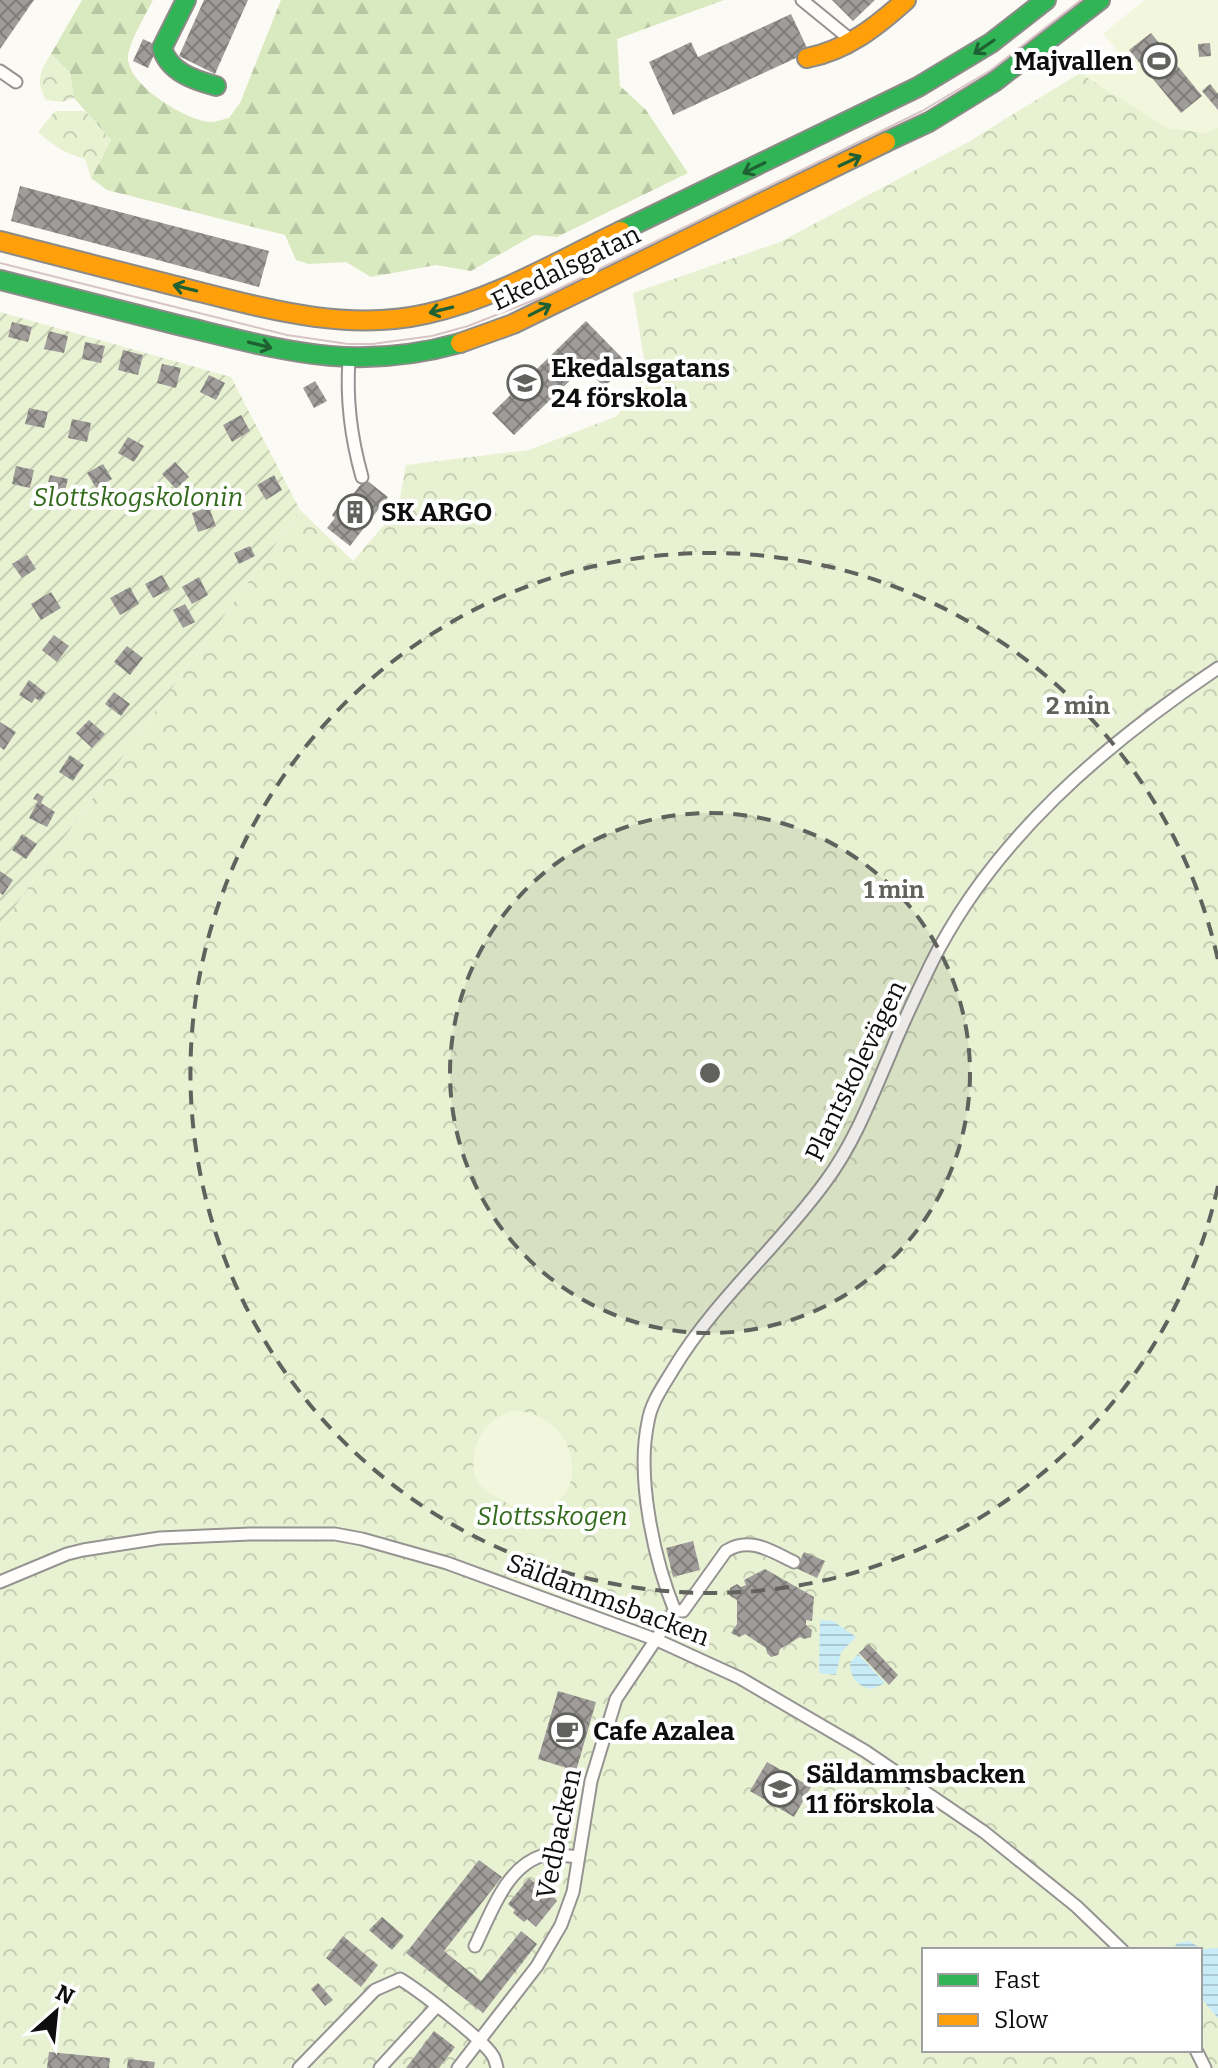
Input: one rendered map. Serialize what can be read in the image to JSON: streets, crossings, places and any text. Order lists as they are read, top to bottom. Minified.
{"streets":{"street":["Ekedalsgatan"],"lane":["Plantskolevägen","Säldammsbacken","Vedbacken"]},"crossings":[["Säldammsbacken","Vedbacken"]],"parks":["Slottskogskolonin","Slottsskogen"],"places":{"sports":["Majvallen"],"school or university":["Ekedalsgatans 24 förskola","Säldammsbacken 11 förskola"],"building":["SK ARGO"],"cafe":["Cafe Azalea"]},"legend":["Fast","Slow"],"north":"top right","rings":["2 min","1 min"]}
